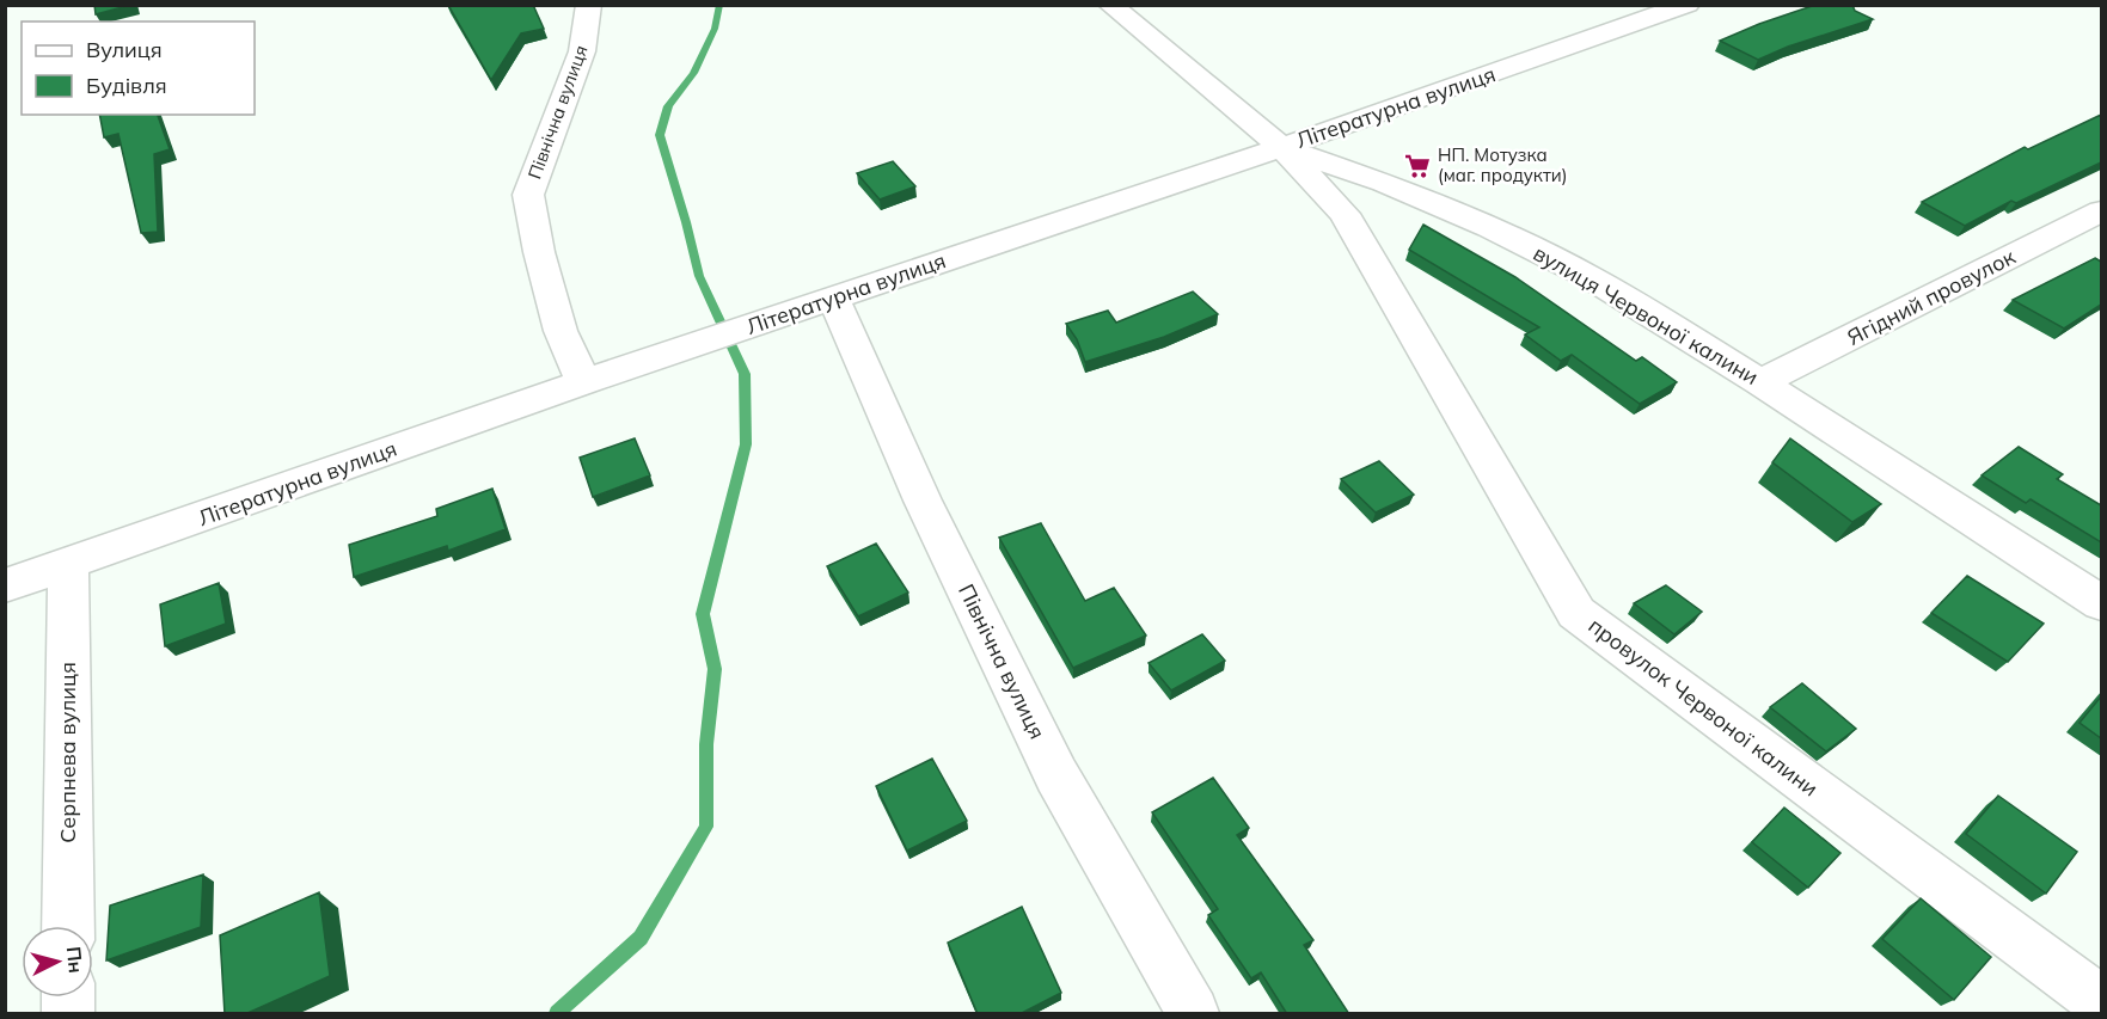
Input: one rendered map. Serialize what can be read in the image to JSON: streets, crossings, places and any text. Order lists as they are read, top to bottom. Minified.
{"streets":{"street":["Літературна вулиця","Північна вулиця","Ягідний провулок","вулиця Червоної калини","провулок Червоної калини","Серпнева вулиця"]},"crossings":[["Літературна вулиця","Північна вулиця"],["Літературна вулиця","вулиця Червоної калини"],["Літературна вулиця","провулок Червоної калини"],["Літературна вулиця","Серпнева вулиця"],["Ягідний провулок","вулиця Червоної калини"],["вулиця Червоної калини","провулок Червоної калини"]],"places":{"supermarket":["НП. Мотузка (маг. продукти)"]},"legend":["Вулиця","Будівля"],"north":"right"}
